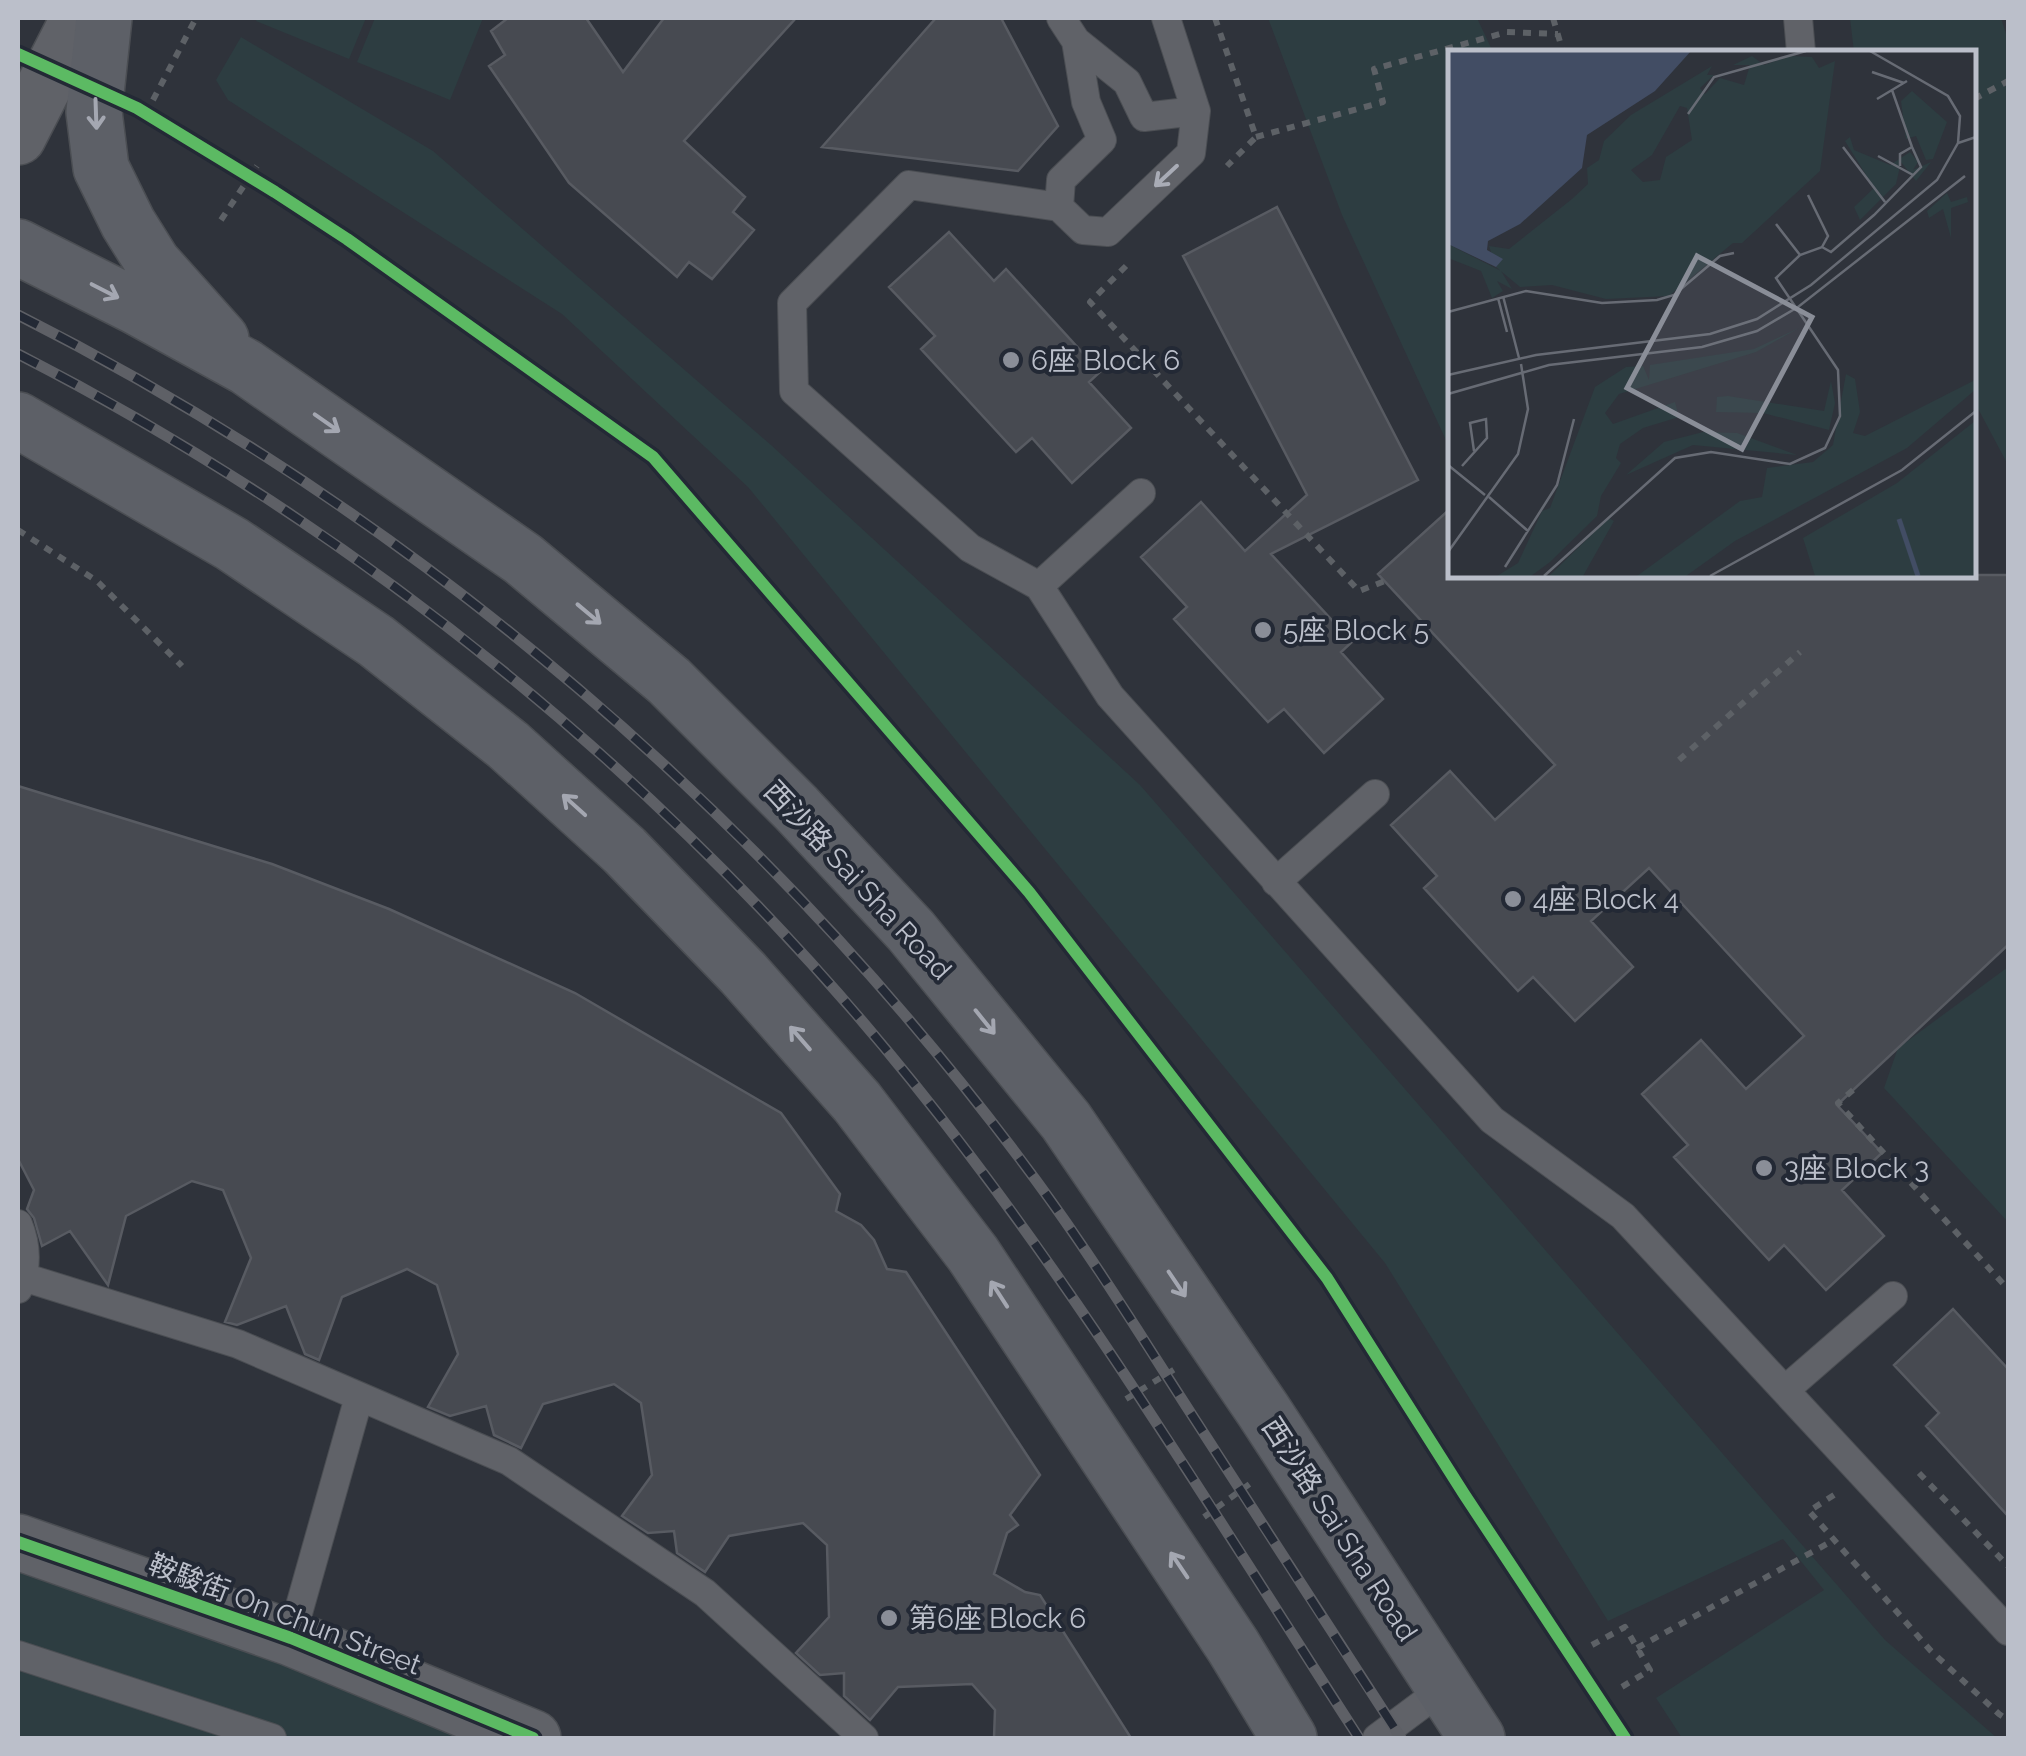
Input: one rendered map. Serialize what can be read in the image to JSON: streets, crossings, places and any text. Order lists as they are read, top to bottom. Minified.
{"streets":{"main road":["西沙路 Sai Sha Road"],"street":["鞍駿街 On Chun Street"]},"places":["6座 Block 6","5座 Block 5","4座 Block 4","3座 Block 3","第6座 Block 6"]}
